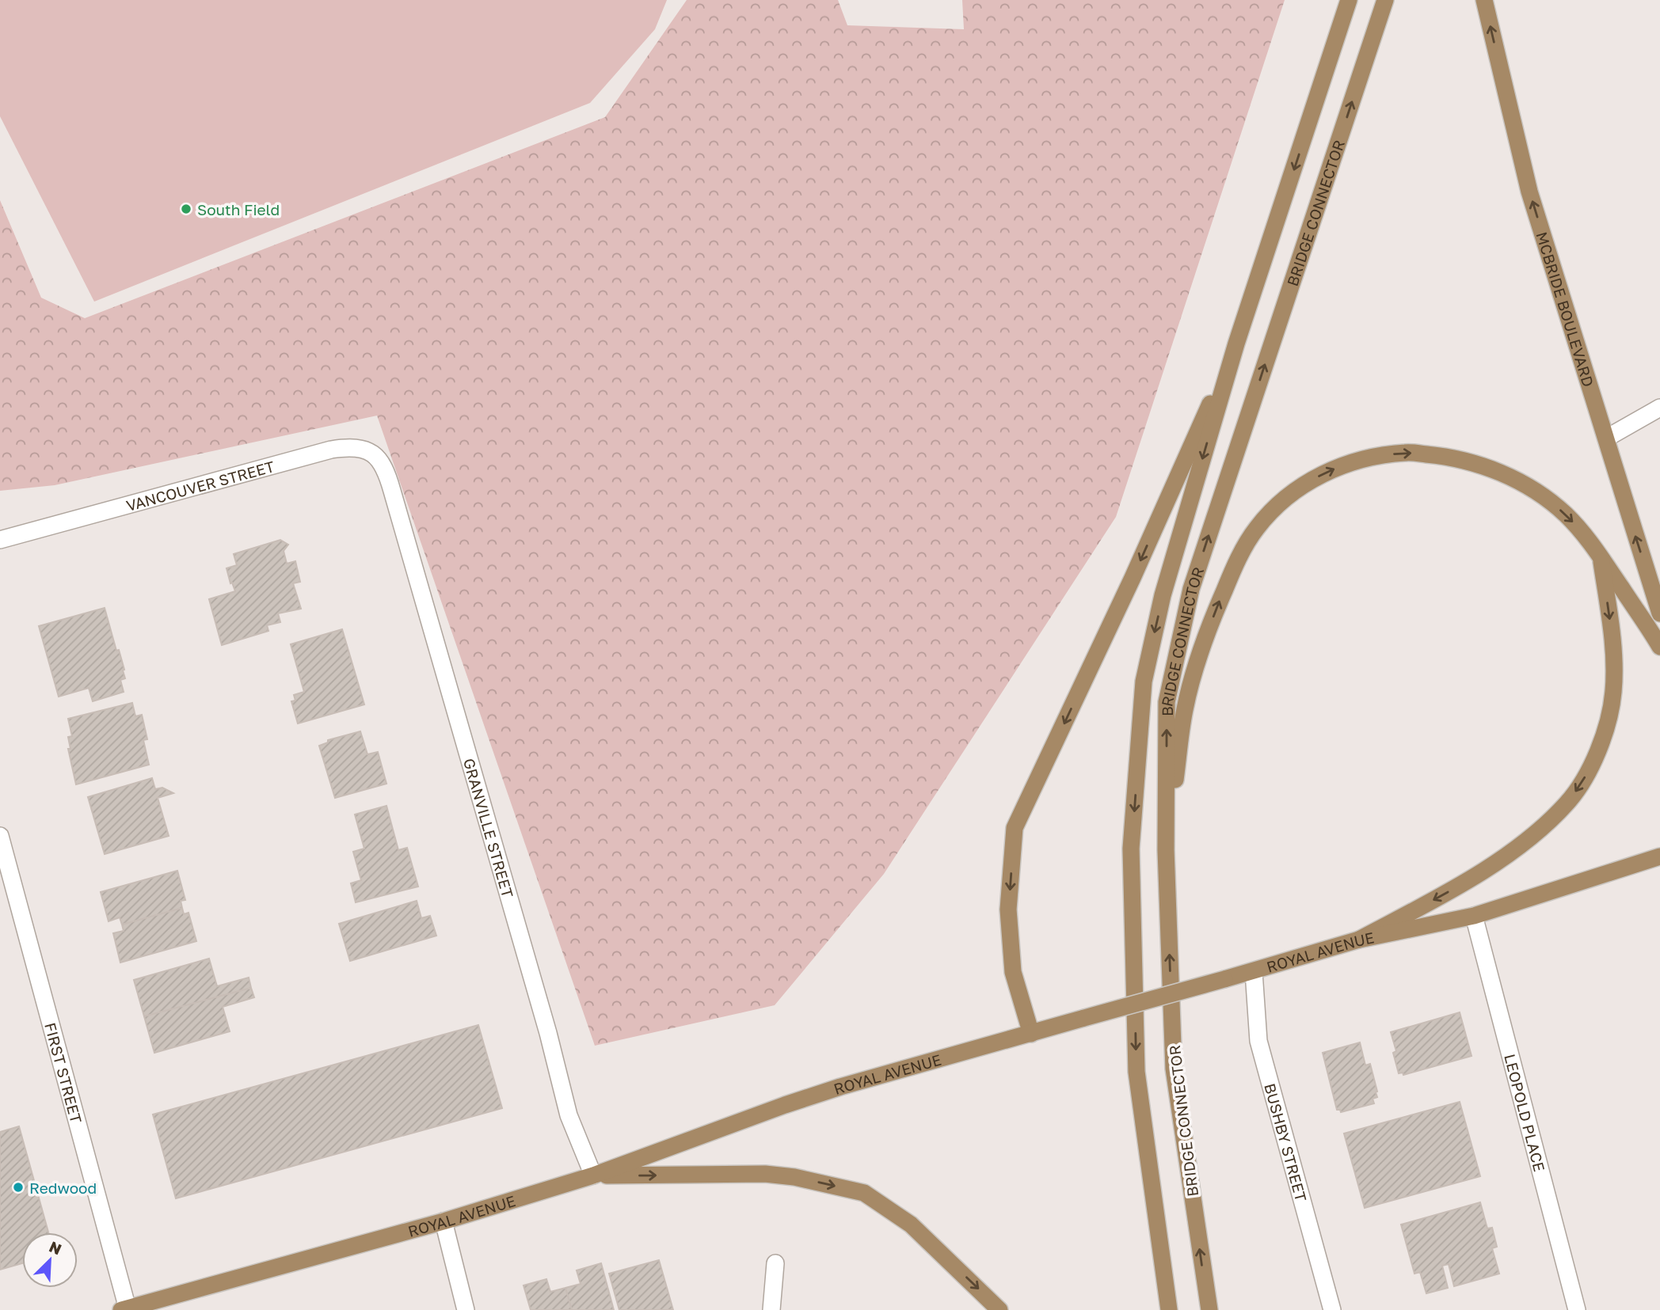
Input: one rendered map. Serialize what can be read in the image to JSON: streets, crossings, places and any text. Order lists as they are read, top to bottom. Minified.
{"streets":{"main road":["BRIDGE CONNECTOR","MCBRIDE BOULEVARD","ROYAL AVENUE"],"street":["VANCOUVER STREET","GRANVILLE STREET","FIRST STREET","LEOPOLD PLACE","BUSHBY STREET"]},"crossings":[["VANCOUVER STREET","GRANVILLE STREET"],["GRANVILLE STREET","ROYAL AVENUE"],["ROYAL AVENUE","FIRST STREET"],["ROYAL AVENUE","LEOPOLD PLACE"],["ROYAL AVENUE","BUSHBY STREET"]],"one_way":["MCBRIDE BOULEVARD"],"places":["South Field","Redwood"],"north":"top right"}
